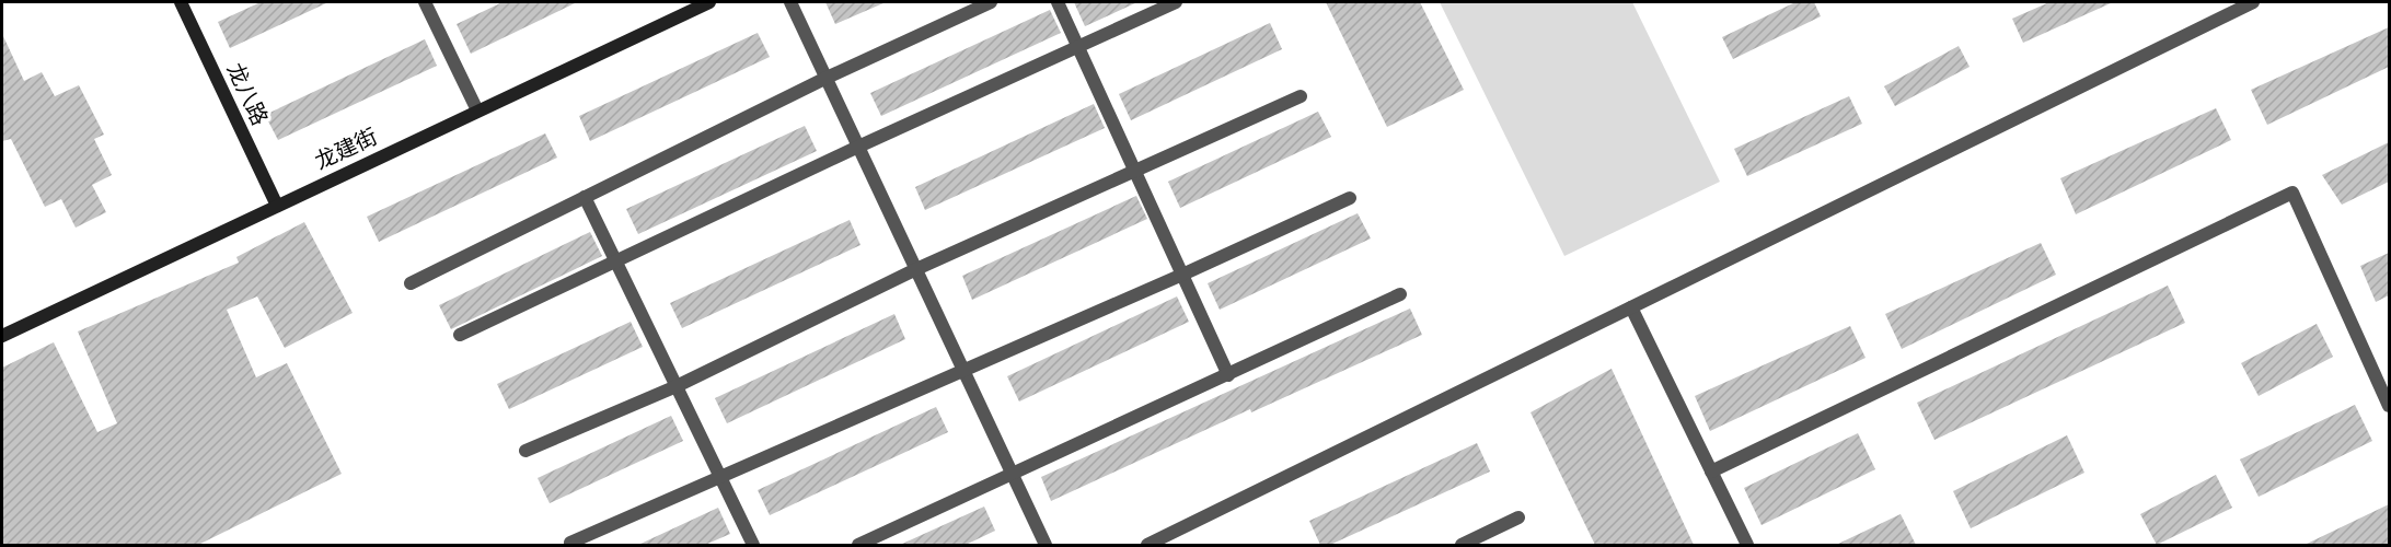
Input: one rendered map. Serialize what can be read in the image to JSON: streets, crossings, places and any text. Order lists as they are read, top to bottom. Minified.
{"streets":{"street":["龙八路","龙建街"]},"crossings":[["龙八路","龙建街"]]}
